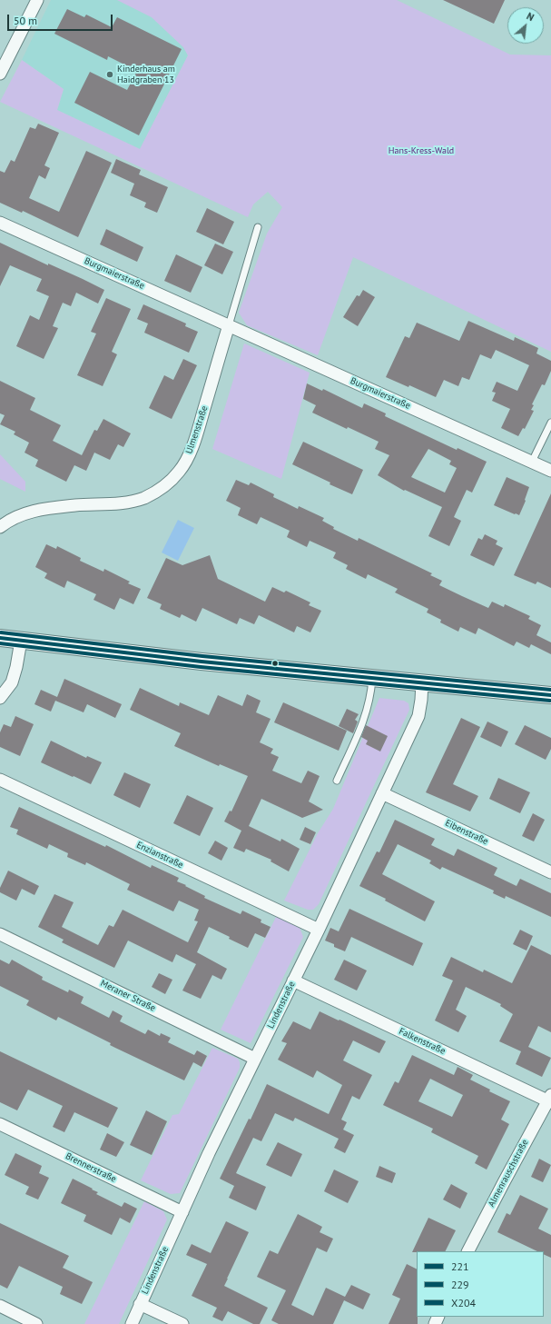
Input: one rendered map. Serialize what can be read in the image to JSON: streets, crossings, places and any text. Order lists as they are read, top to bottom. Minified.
{"streets":{"street":["Burgmaierstraße","Ulmenstraße","Eibenstraße","Enzianstraße","Meraner Straße","Lindenstraße","Falkenstraße","Brennerstraße","Almenrauschstraße"]},"crossings":[["Burgmaierstraße","Ulmenstraße"],["Eibenstraße","Lindenstraße"],["Enzianstraße","Lindenstraße"],["Meraner Straße","Lindenstraße"],["Lindenstraße","Falkenstraße"],["Lindenstraße","Brennerstraße"],["Falkenstraße","Almenrauschstraße"]],"parks":["Hans-Kress-Wald"],"places":["Kinderhaus am Haidgraben 13"],"lines":["transit line X204","transit line 221","transit line 229"],"legend":["221","229","X204"],"scale_bar":"50 m","north":"top right"}
